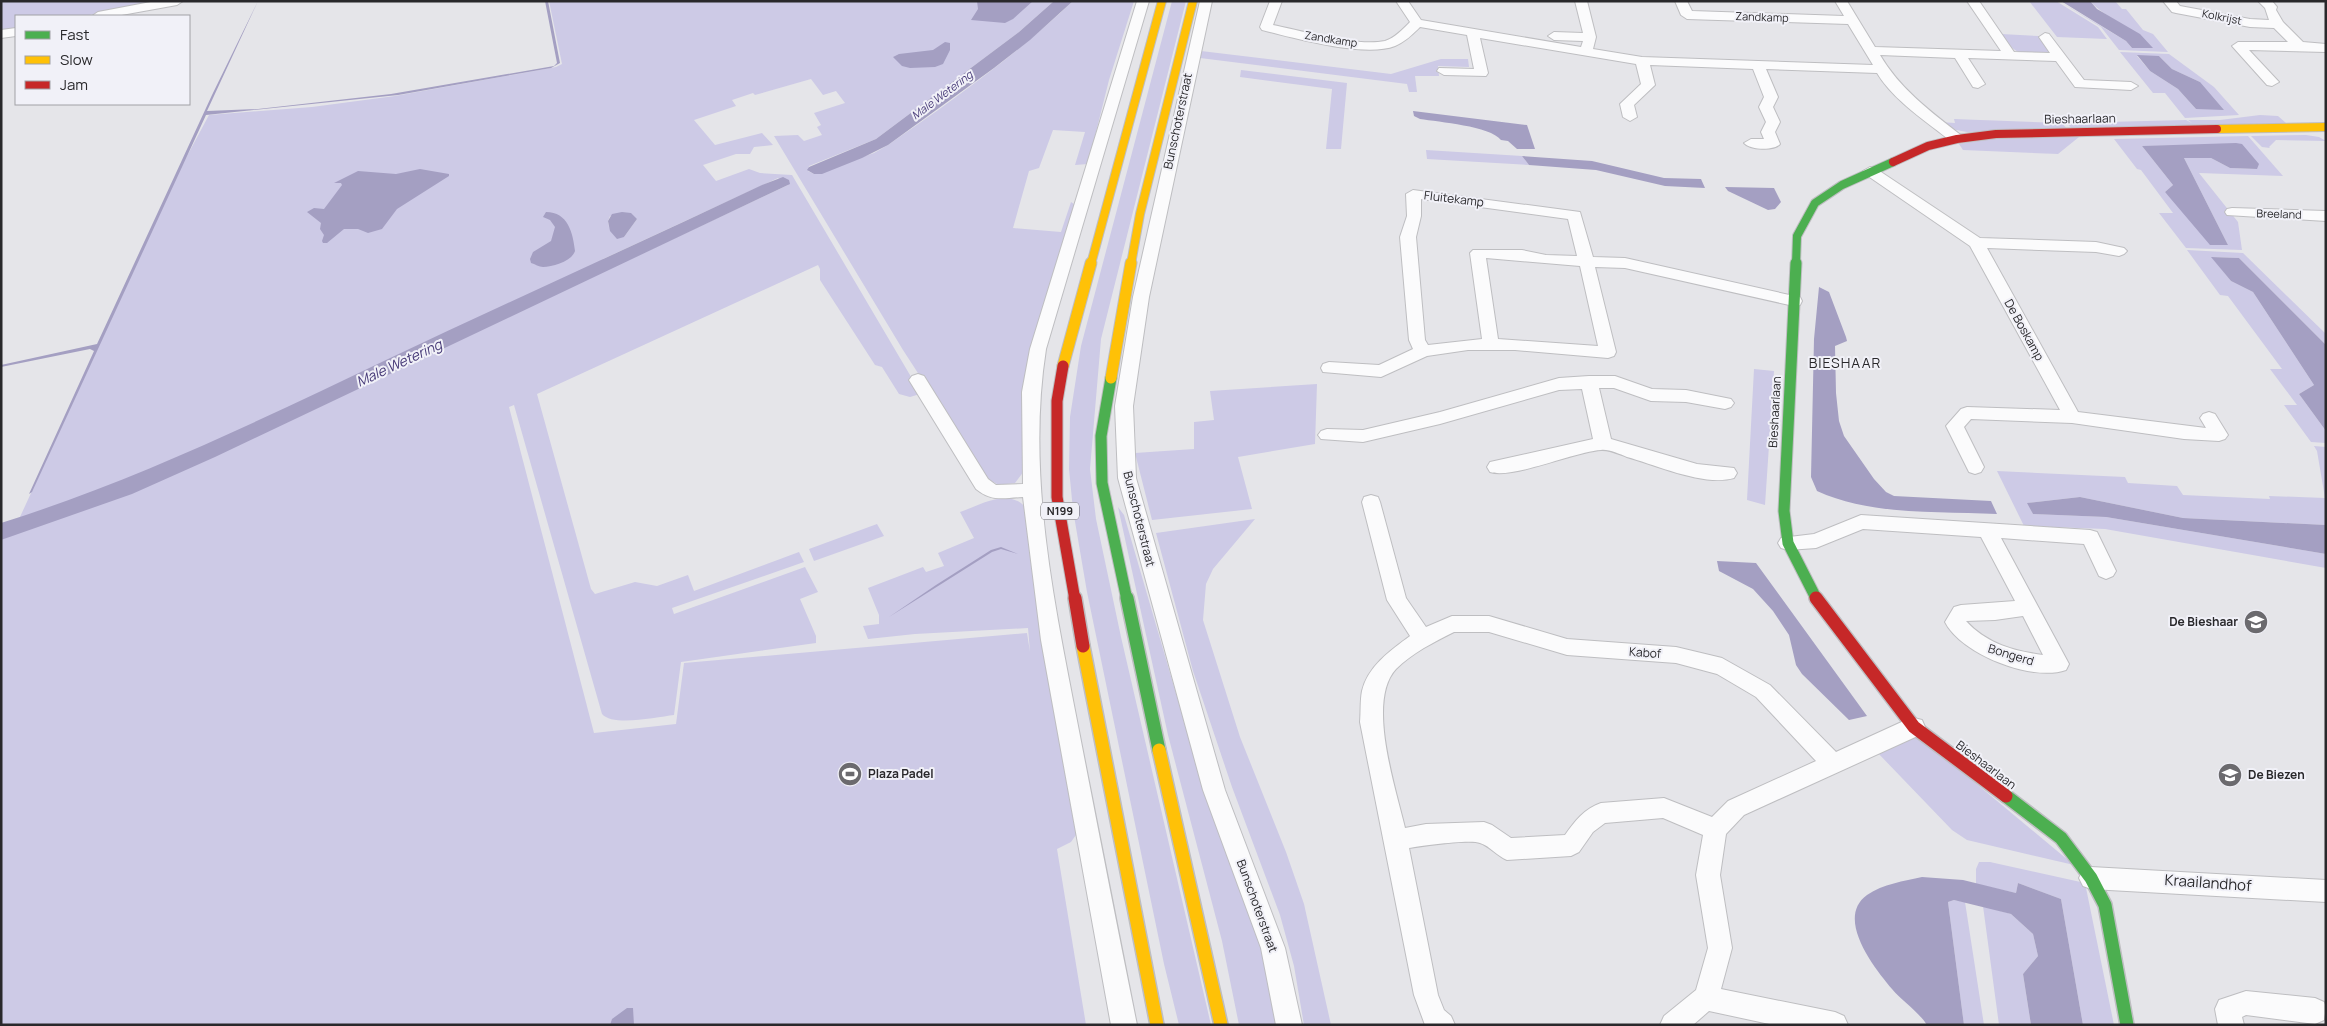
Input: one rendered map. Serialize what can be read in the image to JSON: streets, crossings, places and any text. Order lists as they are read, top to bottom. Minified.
{"streets":{"main road":["Bieshaarlaan","Bunschoterstraat","N199"],"street":["Zandkamp","Kolkrijst","Fluitekamp","Breeland","De Boskamp","Kabof","Bongerd","Kraailandhof"]},"crossings":[["Bieshaarlaan","De Boskamp"],["Bieshaarlaan","Kraailandhof"]],"districts":["BIESHAAR"],"water":["Male Wetering"],"places":{"school or university":["De Bieshaar","De Biezen"],"sports":["Plaza Padel"]},"legend":["Fast","Slow","Jam"]}
